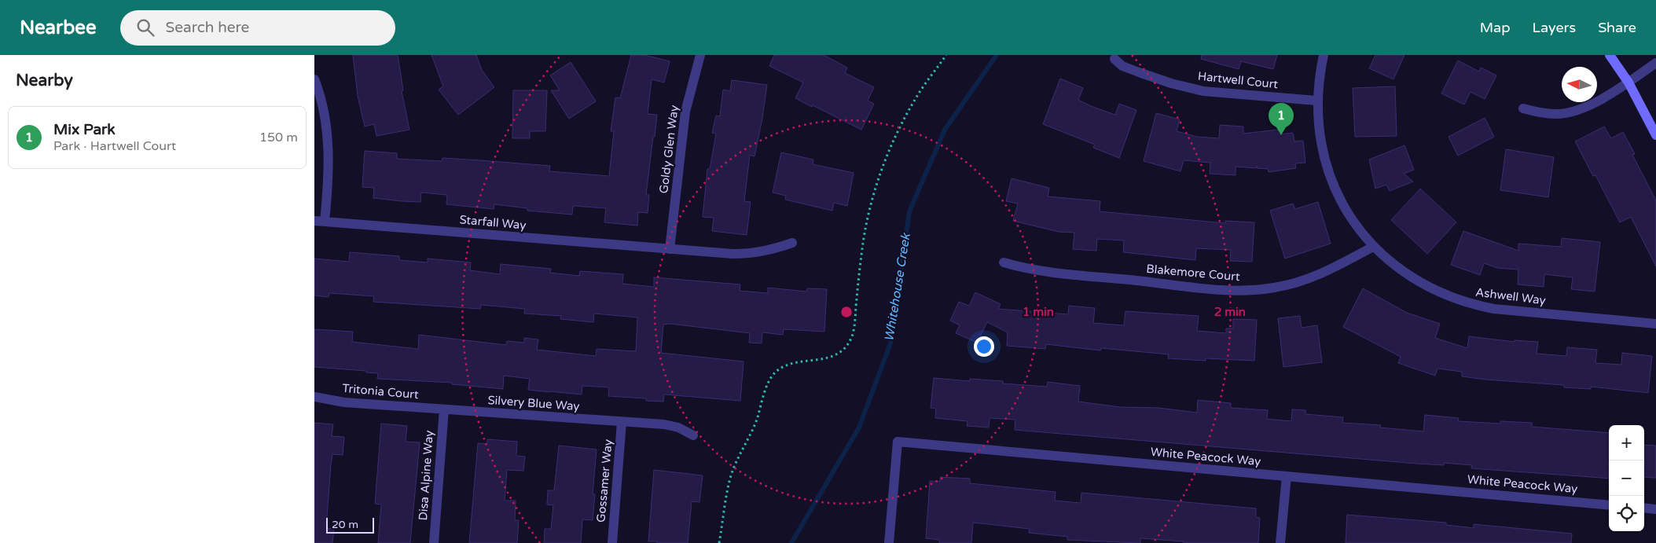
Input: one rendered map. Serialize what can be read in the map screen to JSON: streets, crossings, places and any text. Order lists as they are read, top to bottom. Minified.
{"streets":{"street":["Hartwell Court","Goldy Glen Way","Starfall Way","Blakemore Court","Ashwell Way","Tritonia Court","Silvery Blue Way","White Peacock Way","Disa Alpine Way","Gossamer Way"]},"crossings":[["Hartwell Court","Ashwell Way"],["Goldy Glen Way","Starfall Way"],["Blakemore Court","Ashwell Way"],["Tritonia Court","Silvery Blue Way"],["Tritonia Court","Disa Alpine Way"],["Silvery Blue Way","Disa Alpine Way"],["Silvery Blue Way","Gossamer Way"]],"water":["Whitehouse Creek"],"scale_bar":"20 m","north":"left","page":{"header":"Nearbee","search":"Search here","nav":["Map","Layers","Share"],"heading":"Nearby","pins":"1","list":[{"mark":"1","name":"Mix Park","note":"Park · Hartwell Court","value":"150 m"}],"map_buttons":["+","−"],"scale":"20 m"},"rings":["1 min","2 min"]}
